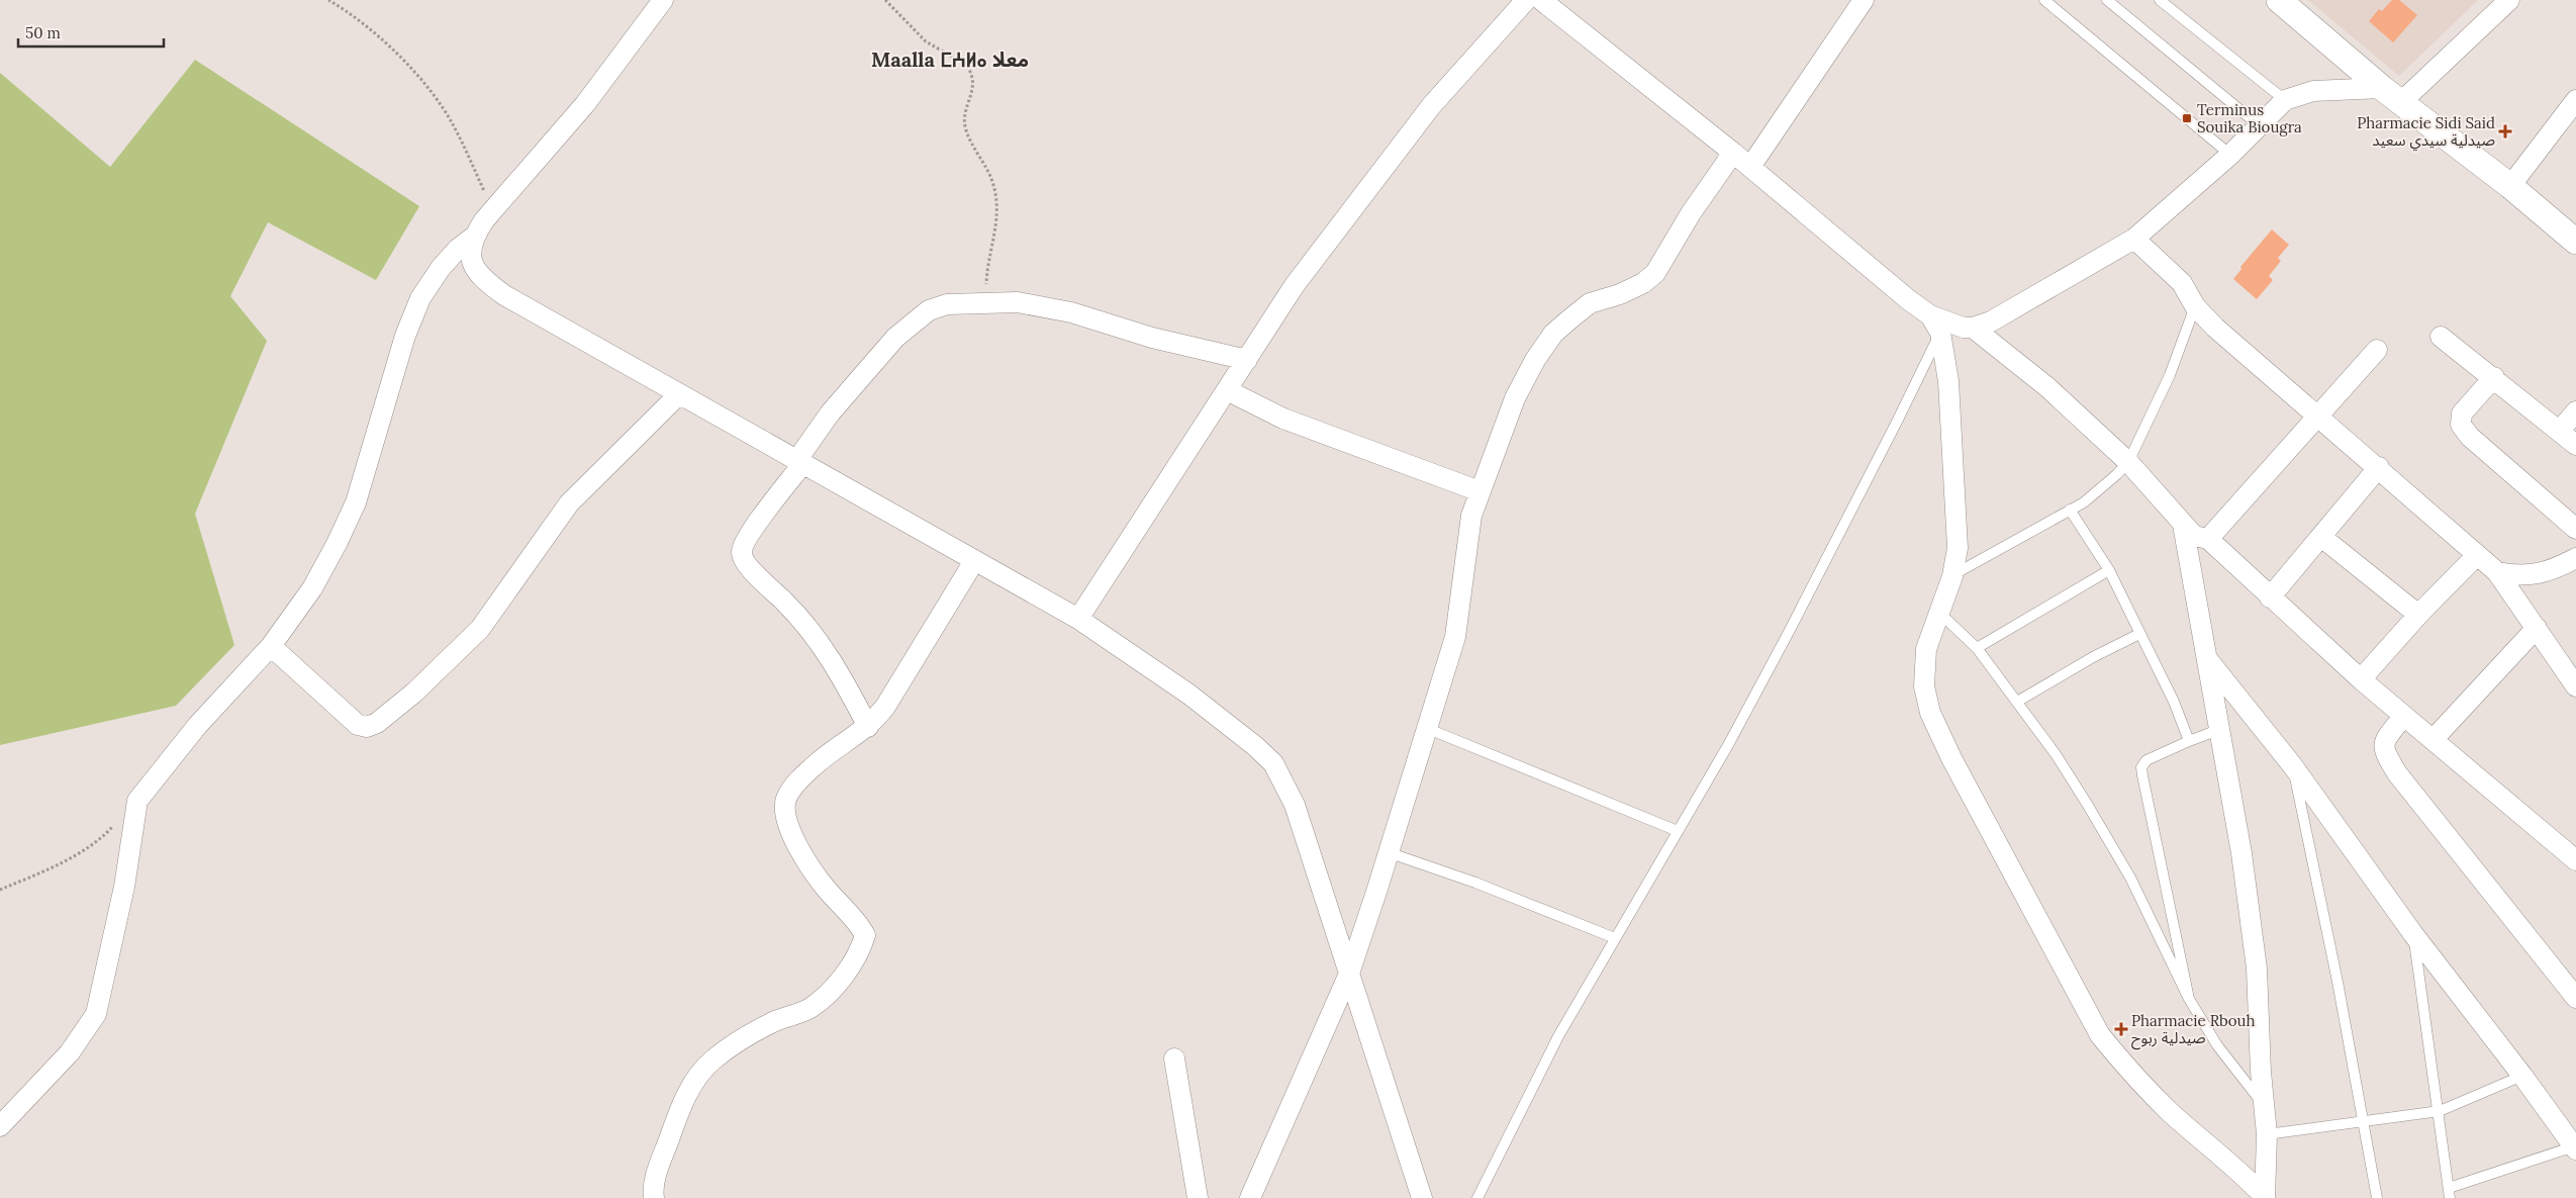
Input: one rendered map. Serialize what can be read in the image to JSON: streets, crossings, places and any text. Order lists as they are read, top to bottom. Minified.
{"districts":["Maalla ⵎⵄⵍⴰ معلا"],"places":{"transit":["Terminus Souika Biougra"],"health":["Pharmacie Sidi Said صيدلية سيدي سعيد","Pharmacie Rbouh صيدلية ربوح"]},"scale_bar":"50 m"}
